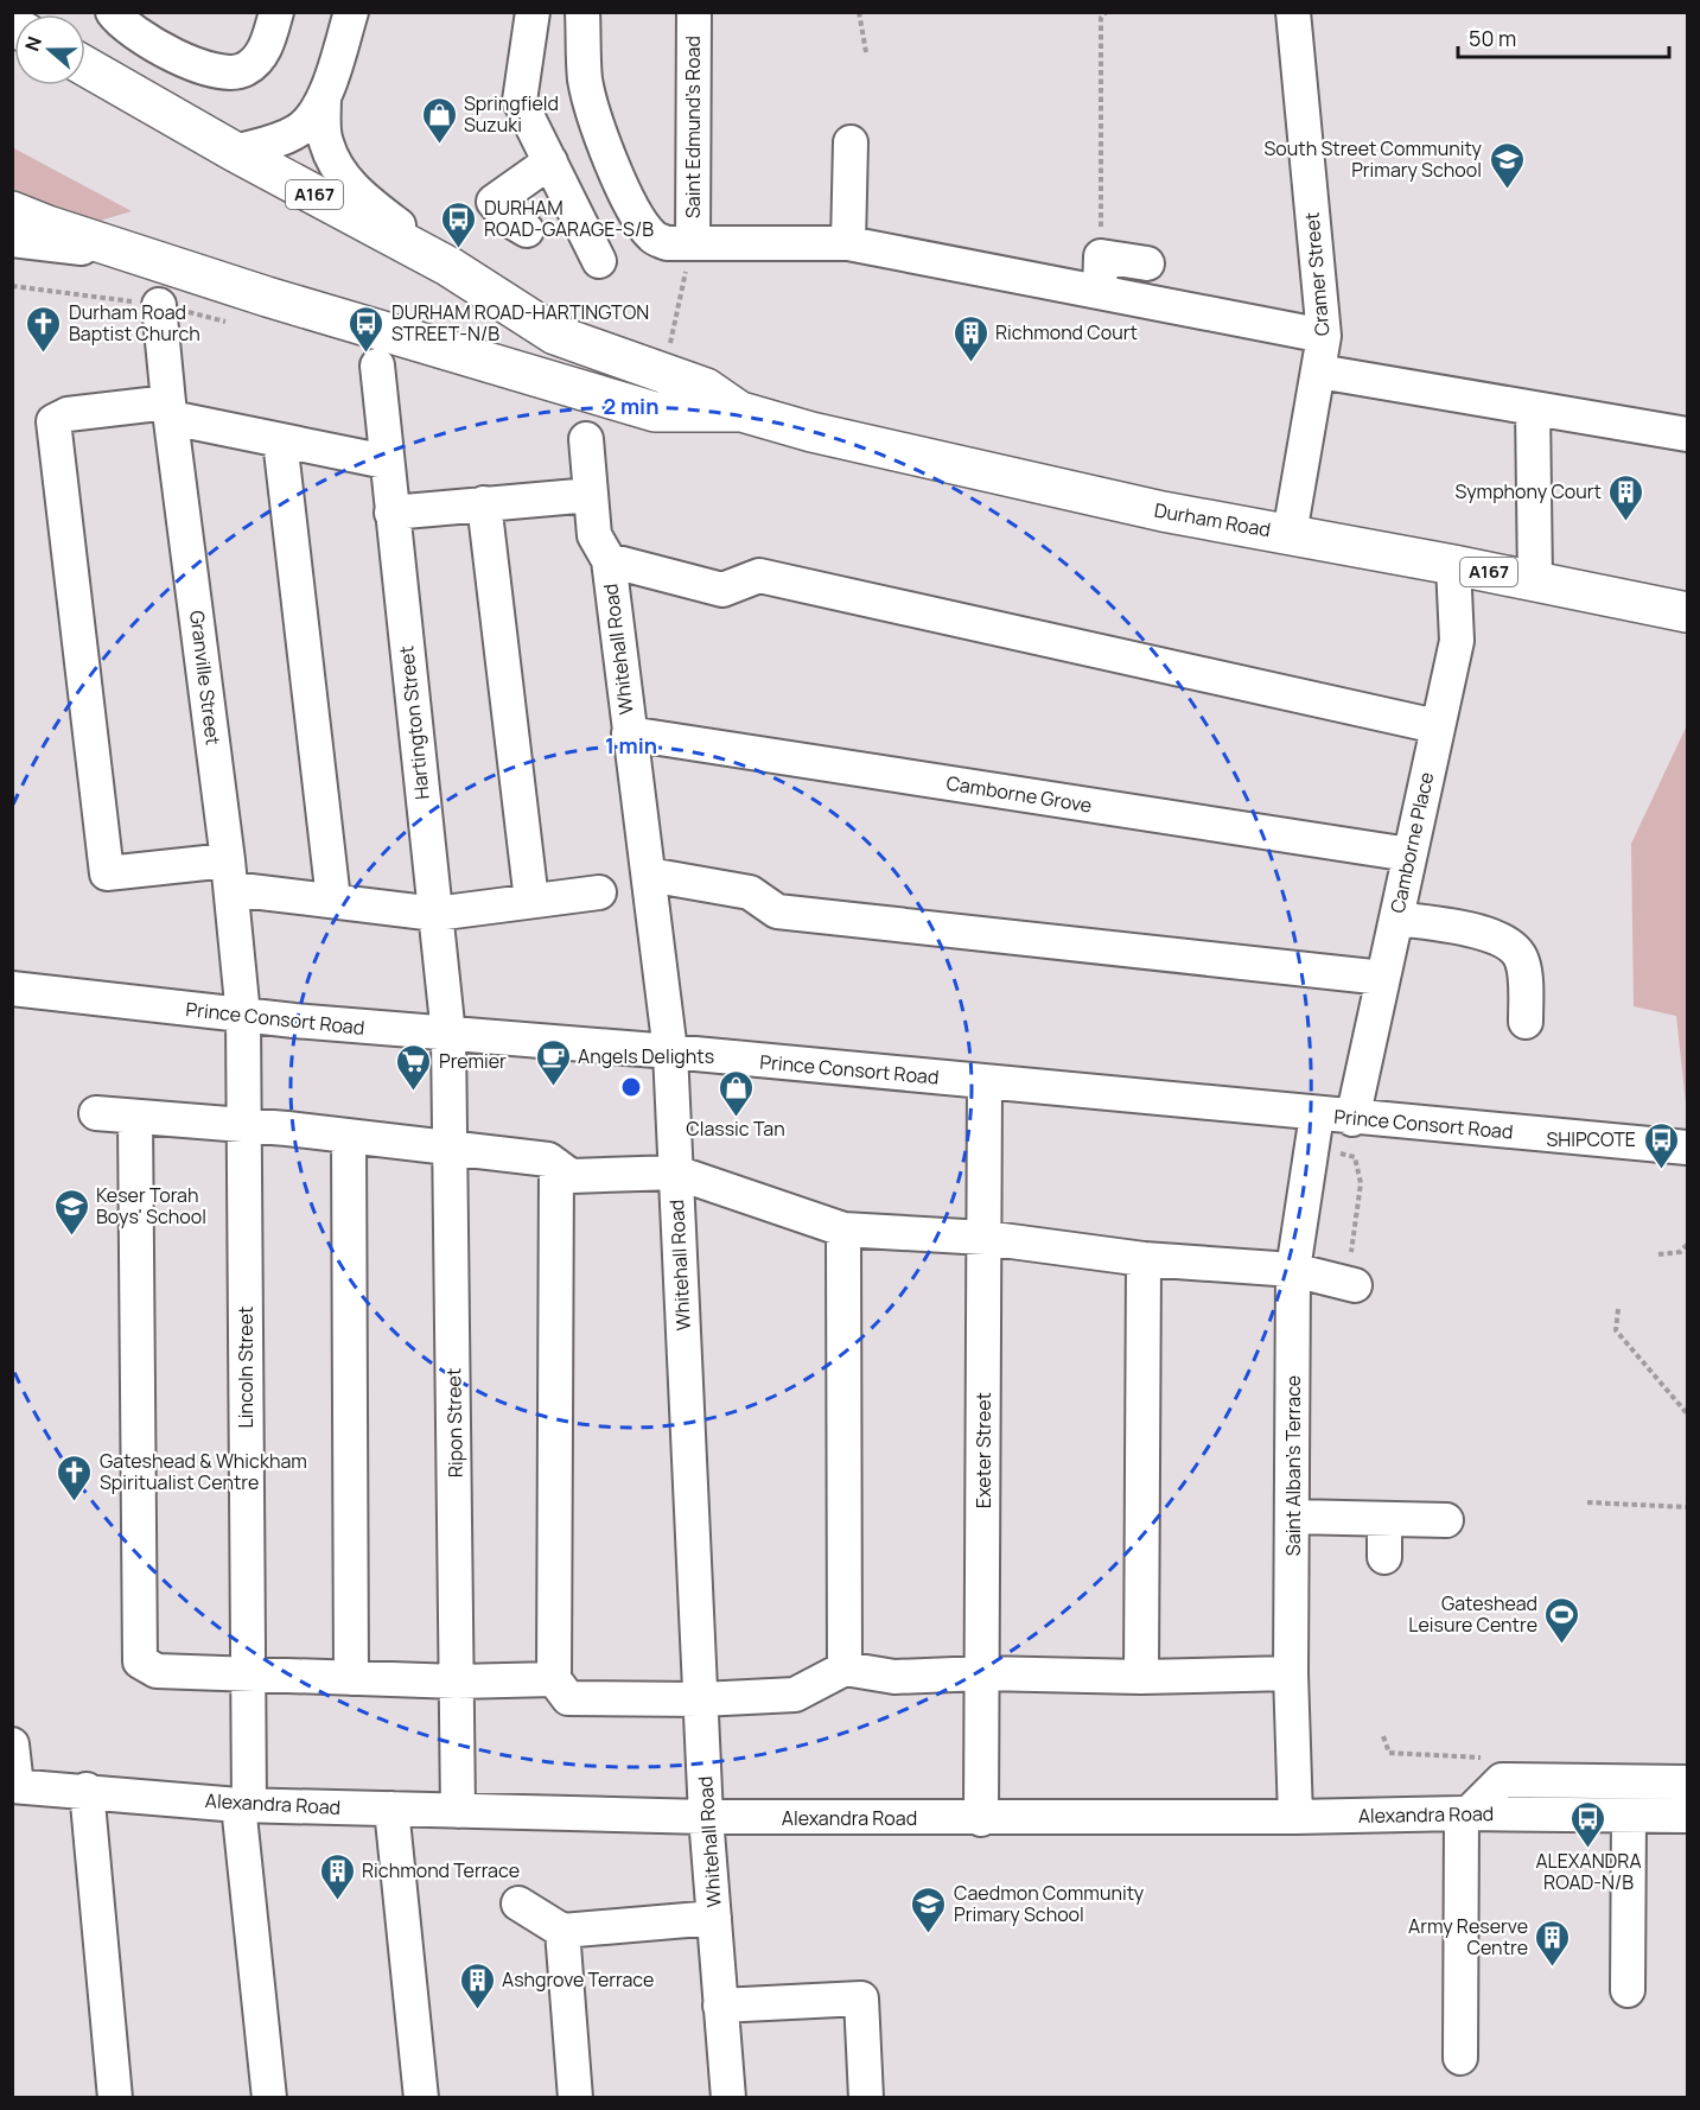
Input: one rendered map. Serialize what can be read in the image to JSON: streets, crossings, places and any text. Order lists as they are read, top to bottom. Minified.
{"streets":{"main road":["A167","Durham Road"],"street":["Saint Edmund's Road","Cramer Street","Whitehall Road","Granville Street","Hartington Street","Camborne Grove","Camborne Place","Prince Consort Road","Lincoln Street","Ripon Street","Exeter Street","Saint Alban's Terrace","Alexandra Road"]},"crossings":[["A167","Durham Road"],["Cramer Street","Durham Road"],["Durham Road","Camborne Place"],["Whitehall Road","Camborne Grove"],["Whitehall Road","Prince Consort Road"],["Whitehall Road","Alexandra Road"],["Granville Street","Prince Consort Road"],["Granville Street","Lincoln Street"],["Hartington Street","Prince Consort Road"],["Hartington Street","Ripon Street"],["Camborne Grove","Camborne Place"],["Camborne Place","Prince Consort Road"],["Prince Consort Road","Lincoln Street"],["Prince Consort Road","Ripon Street"],["Prince Consort Road","Exeter Street"],["Prince Consort Road","Saint Alban's Terrace"],["Lincoln Street","Alexandra Road"],["Ripon Street","Alexandra Road"],["Exeter Street","Alexandra Road"],["Saint Alban's Terrace","Alexandra Road"]],"places":{"shop":["Springfield Suzuki","Classic Tan"],"school or university":["South Street Community Primary School","Keser Torah Boys' School","Caedmon Community Primary School"],"bus stop":["DURHAM ROAD-GARAGE-S/B","DURHAM ROAD-HARTINGTON STREET-N/B","SHIPCOTE","ALEXANDRA ROAD-N/B"],"church":["Durham Road Baptist Church","Gateshead & Whickham Spiritualist Centre"],"building":["Richmond Court","Symphony Court","Richmond Terrace","Army Reserve Centre","Ashgrove Terrace"],"cafe":["Angels Delights"],"supermarket":["Premier"],"sports":["Gateshead Leisure Centre"]},"scale_bar":"50 m","north":"left","rings":["2 min","1 min"]}
